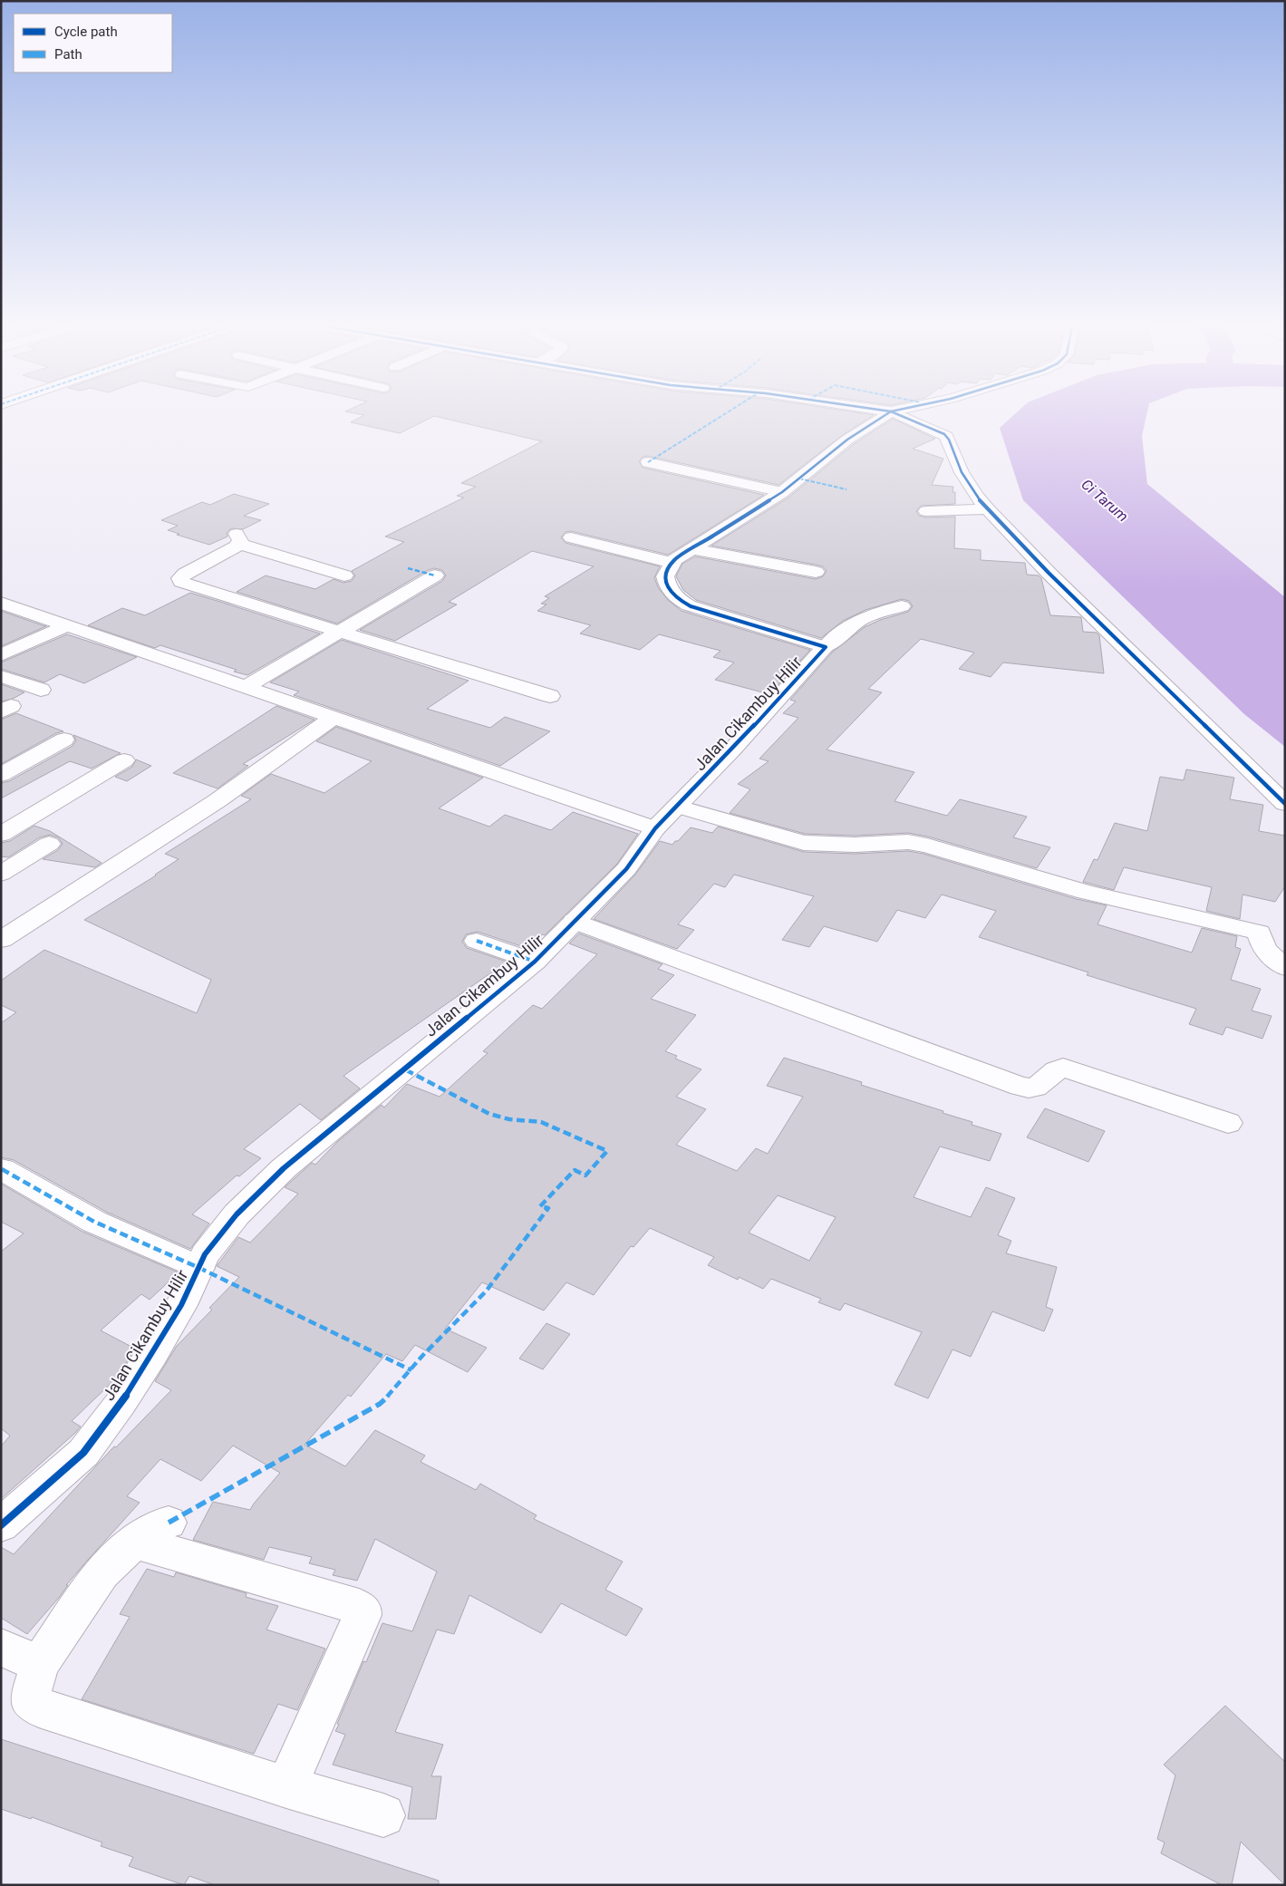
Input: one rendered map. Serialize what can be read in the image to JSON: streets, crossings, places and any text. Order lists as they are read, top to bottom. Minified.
{"streets":{"street":["Jalan Cikambuy Hilir"]},"water":["Ci Tarum"],"legend":["Cycle path","Path"]}
